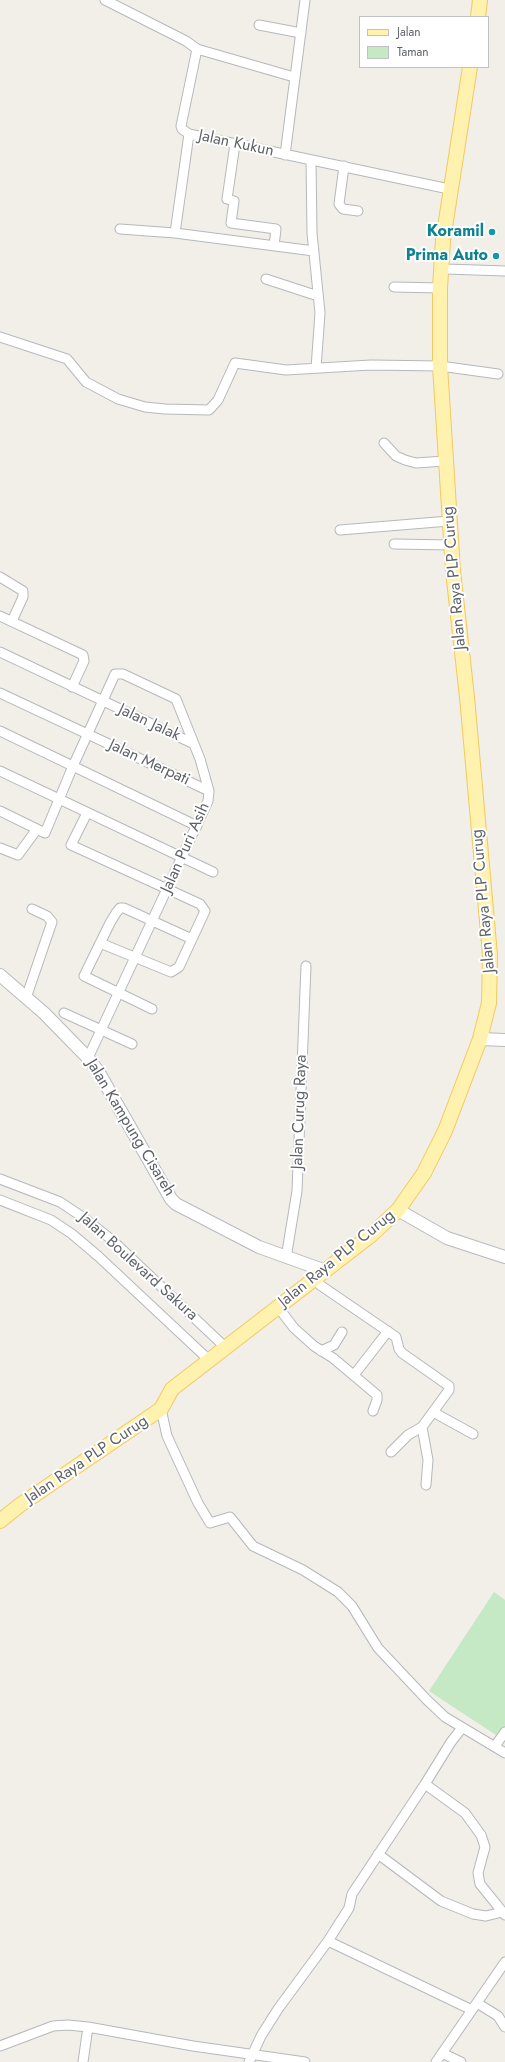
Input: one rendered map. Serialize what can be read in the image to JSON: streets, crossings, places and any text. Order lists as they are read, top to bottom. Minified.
{"streets":{"main road":["Jalan Raya PLP Curug","Jalan Kampung Cisareh"],"street":["Jalan Kukun","Jalan Jalak","Jalan Merpati","Jalan Puri Asih","Jalan Curug Raya","Jalan Boulevard Sakura"]},"crossings":[["Jalan Kukun","Jalan Raya PLP Curug"],["Jalan Raya PLP Curug","Jalan Kampung Cisareh"],["Jalan Raya PLP Curug","Jalan Boulevard Sakura"],["Jalan Jalak","Jalan Puri Asih"],["Jalan Merpati","Jalan Puri Asih"],["Jalan Puri Asih","Jalan Kampung Cisareh"],["Jalan Curug Raya","Jalan Kampung Cisareh"]],"places":["Koramil","Prima Auto"],"legend":["Jalan","Taman"]}
